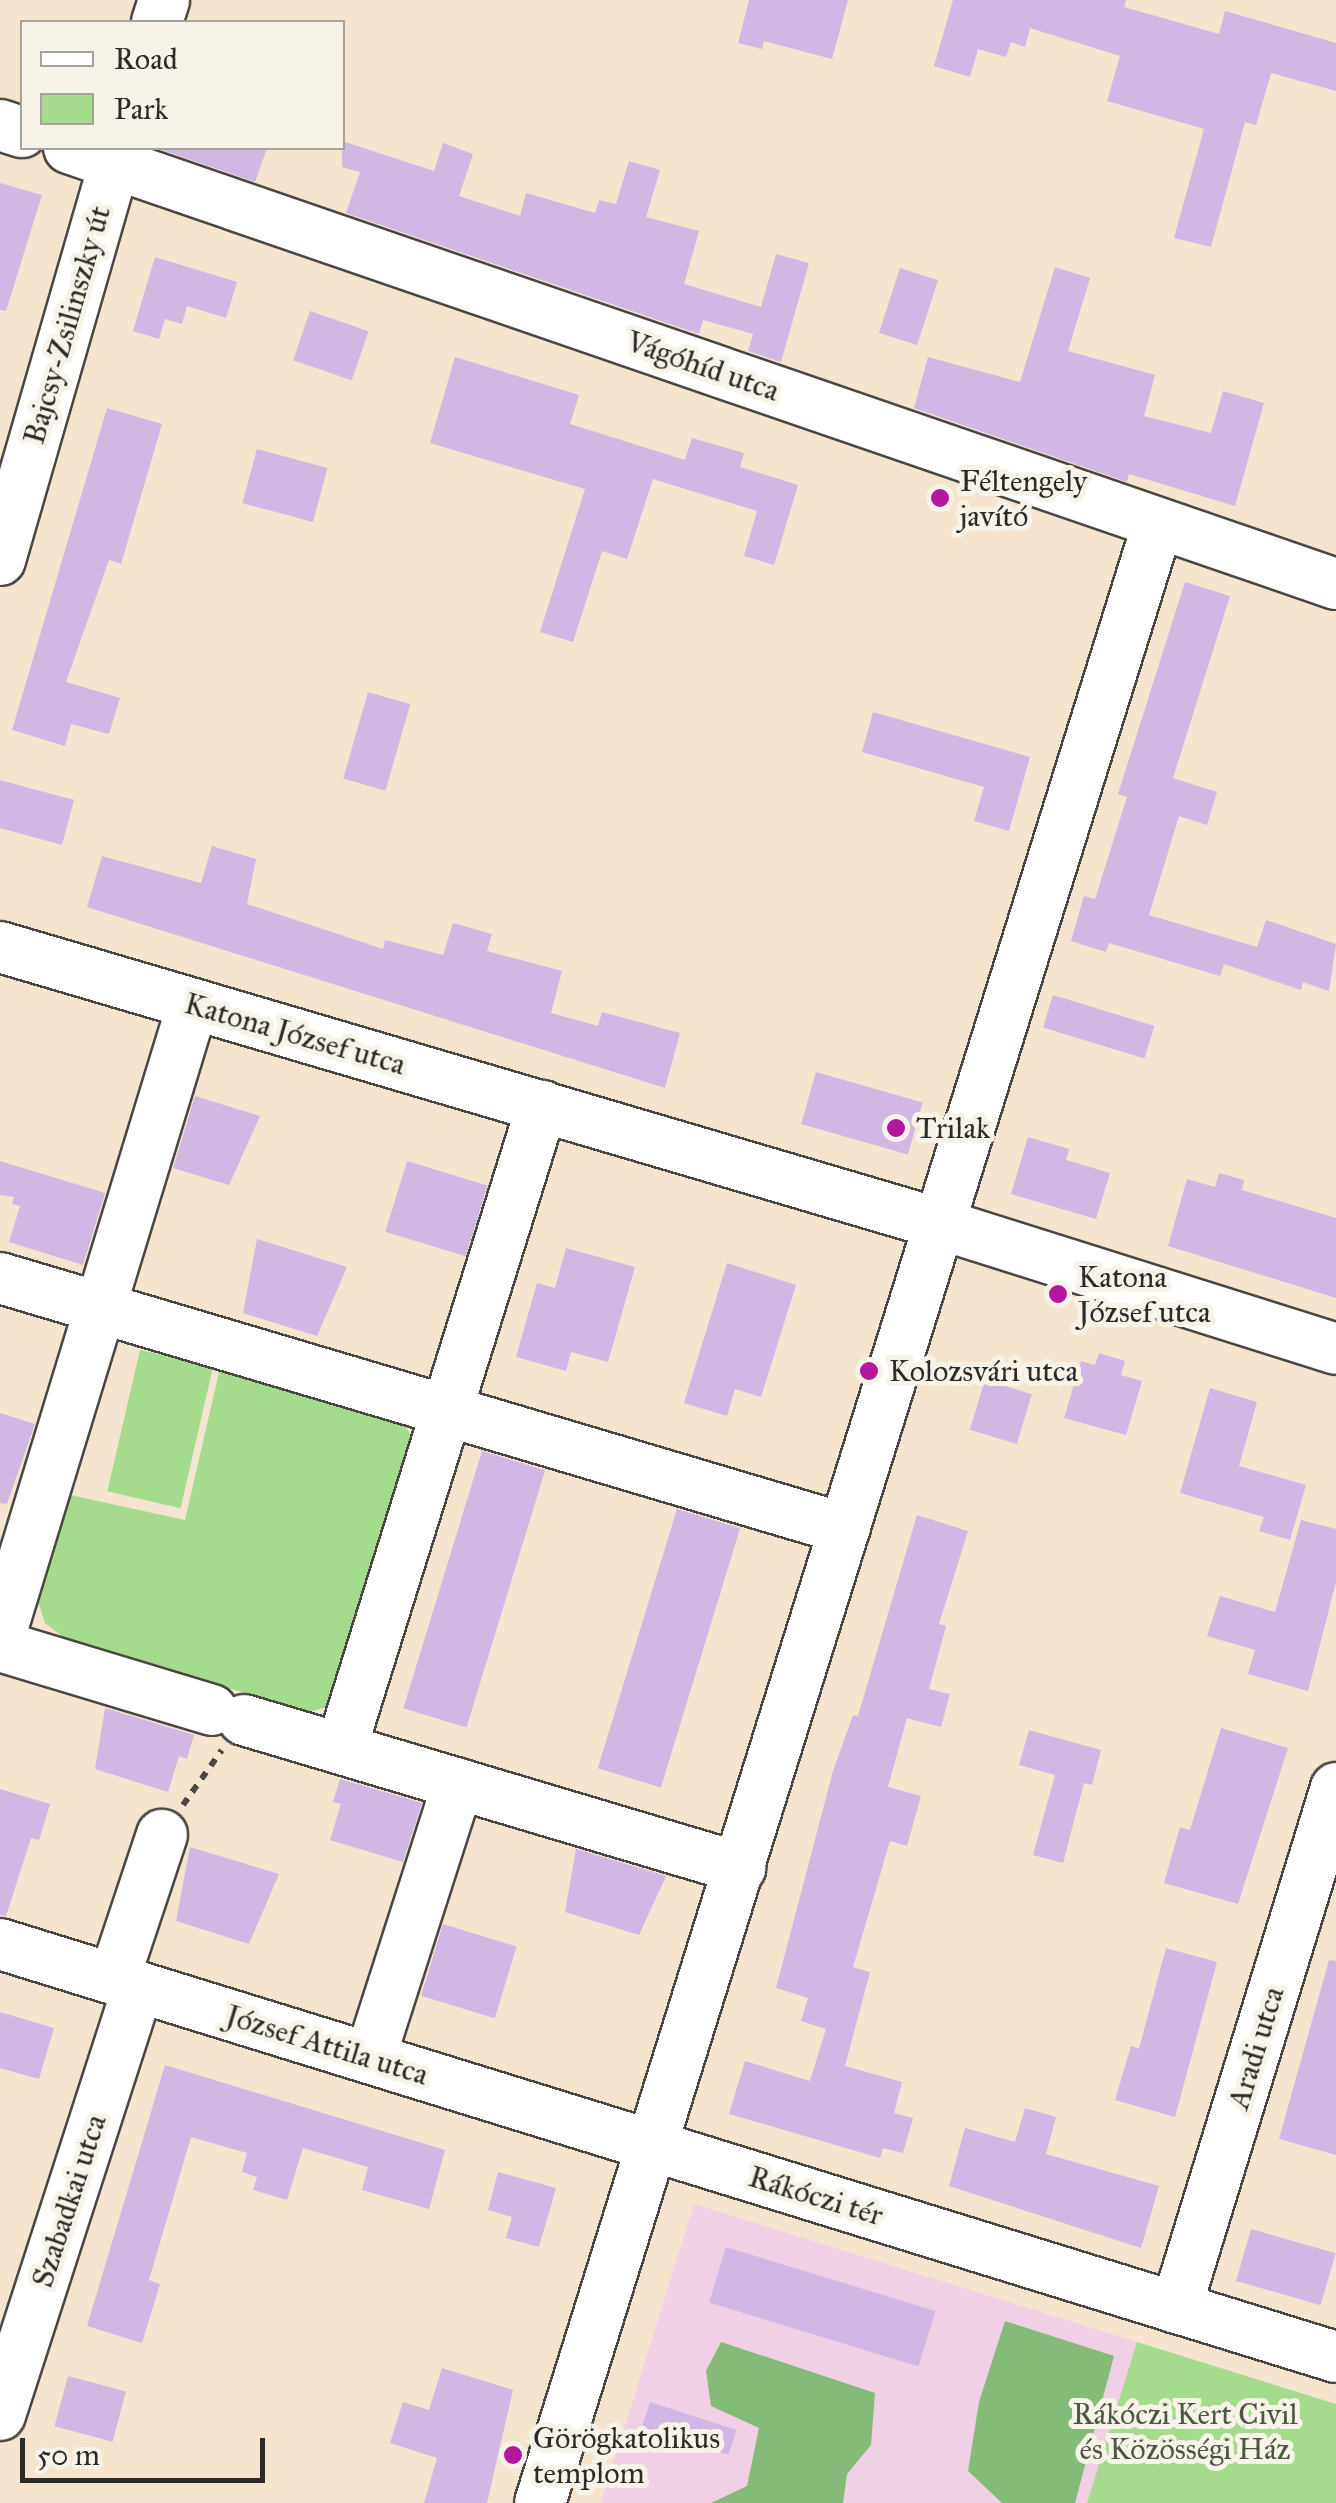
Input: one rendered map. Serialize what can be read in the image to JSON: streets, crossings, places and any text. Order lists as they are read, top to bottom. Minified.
{"streets":{"street":["Bajcsy-Zsilinszky út","Vágóhíd utca","Katona József utca","József Attila utca","Aradi utca","Rákóczi tér","Szabadkai utca"]},"crossings":[["Bajcsy-Zsilinszky út","Vágóhíd utca"],["József Attila utca","Rákóczi tér"],["József Attila utca","Szabadkai utca"],["Aradi utca","Rákóczi tér"]],"parks":["Rákóczi Kert Civil és Közösségi Ház"],"places":["Féltengely javító","Trilak","Katona József utca","Kolozsvári utca","Görögkatolikus templom"],"legend":["Road","Park"],"scale_bar":"50 m"}
